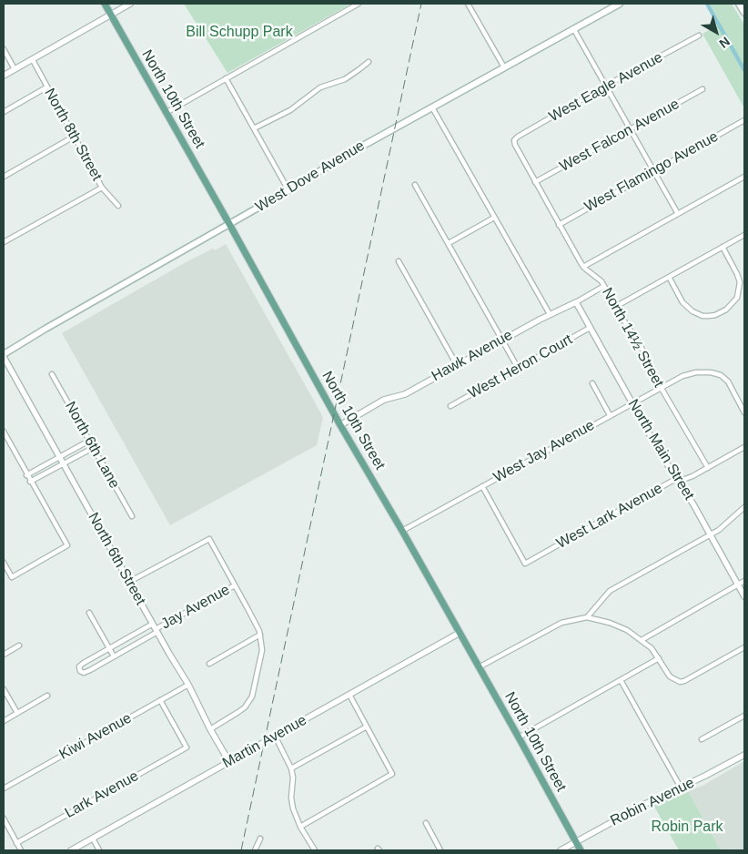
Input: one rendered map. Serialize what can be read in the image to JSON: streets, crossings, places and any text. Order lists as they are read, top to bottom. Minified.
{"streets":{"main road":["North 10th Street","West Dove Avenue"],"street":["West Eagle Avenue","North 8th Street","West Falcon Avenue","West Flamingo Avenue","North 14½ Street","Hawk Avenue","West Heron Court","North 6th Lane","North Main Street","West Jay Avenue","West Lark Avenue","North 6th Street","Jay Avenue","Kiwi Avenue","Martin Avenue","Lark Avenue","Robin Avenue"]},"crossings":[["West Eagle Avenue","North 14½ Street"],["North 10th Street","West Dove Avenue"],["North 10th Street","Hawk Avenue"],["North 10th Street","West Jay Avenue"],["North 10th Street","Martin Avenue"],["North 10th Street","Robin Avenue"],["West Falcon Avenue","North 14½ Street"],["West Flamingo Avenue","North 14½ Street"],["West Dove Avenue","North 6th Street"],["North 14½ Street","Hawk Avenue"],["North 14½ Street","West Jay Avenue"],["North 14½ Street","West Lark Avenue"],["Hawk Avenue","North Main Street"],["West Heron Court","North Main Street"],["North Main Street","West Jay Avenue"],["North Main Street","West Lark Avenue"],["West Jay Avenue","West Lark Avenue"],["North 6th Street","Jay Avenue"],["North 6th Street","Kiwi Avenue"],["North 6th Street","Martin Avenue"],["Kiwi Avenue","Lark Avenue"]],"parks":["Bill Schupp Park","Robin Park"],"north":"bottom right"}
